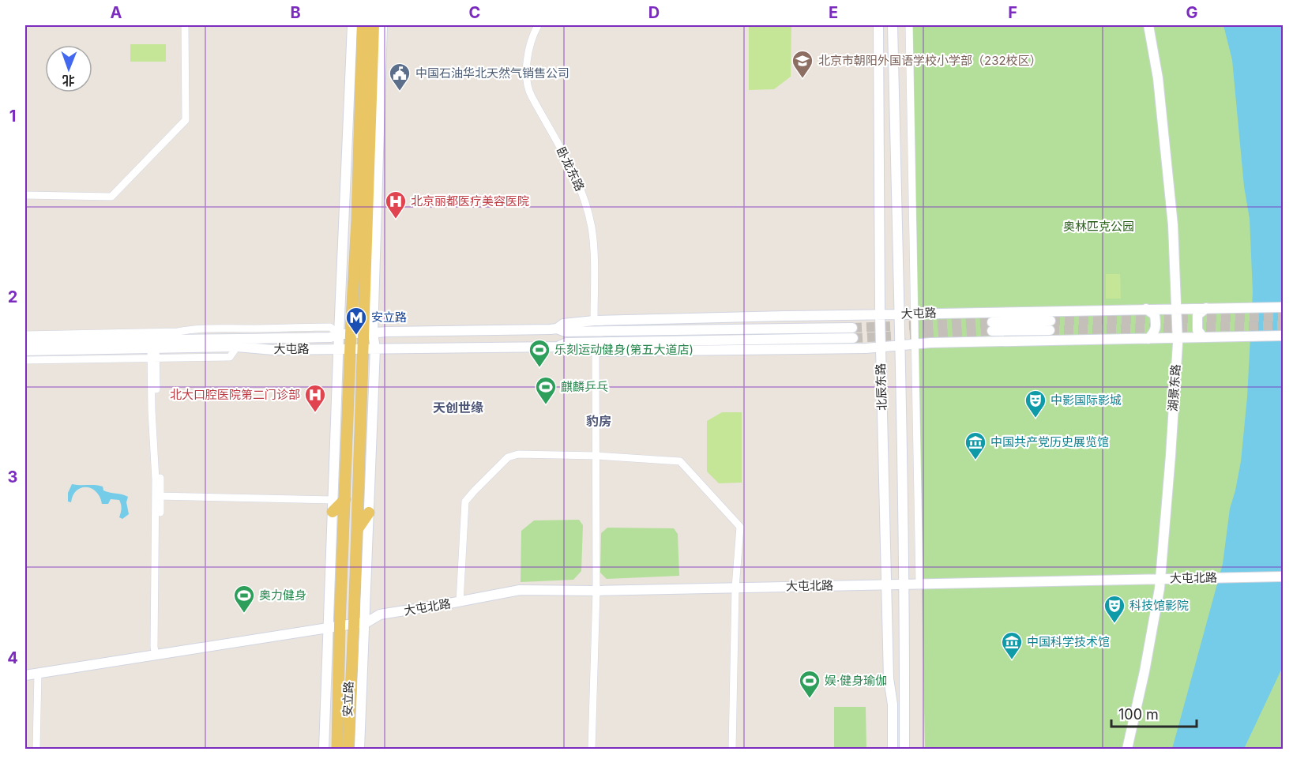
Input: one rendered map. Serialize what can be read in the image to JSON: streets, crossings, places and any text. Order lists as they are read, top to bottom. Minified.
{"streets":{"main road":["安立路"],"street":["卧龙东路","大屯路","北辰东路","湖景东路","大屯北路"]},"crossings":[["卧龙东路","大屯路"],["大屯路","北辰东路"],["大屯路","湖景东路"],["大屯路","安立路"],["北辰东路","大屯北路"],["湖景东路","大屯北路"],["大屯北路","安立路"]],"districts":["天创世缘","豹房"],"parks":["奥林匹克公园"],"places":{"school or university":["北京市朝阳外国语学校小学部（232校区）"],"public building":["中国石油华北天然气销售公司"],"hospital":["北京丽都医疗美容医院","北大口腔医院第二门诊部"],"metro station":["安立路"],"sports":["乐刻运动健身(第五大道店)","麒麟乒乓","奥力健身","娱·健身瑜伽"],"theatre":["中影国际影城","科技馆影院"],"museum":["中国共产党历史展览馆","中国科学技术馆"]},"scale_bar":"100 m","north":"bottom","grid":{"columns":["A","B","C","D","E","F","G"],"rows":["1","2","3","4"]}}
